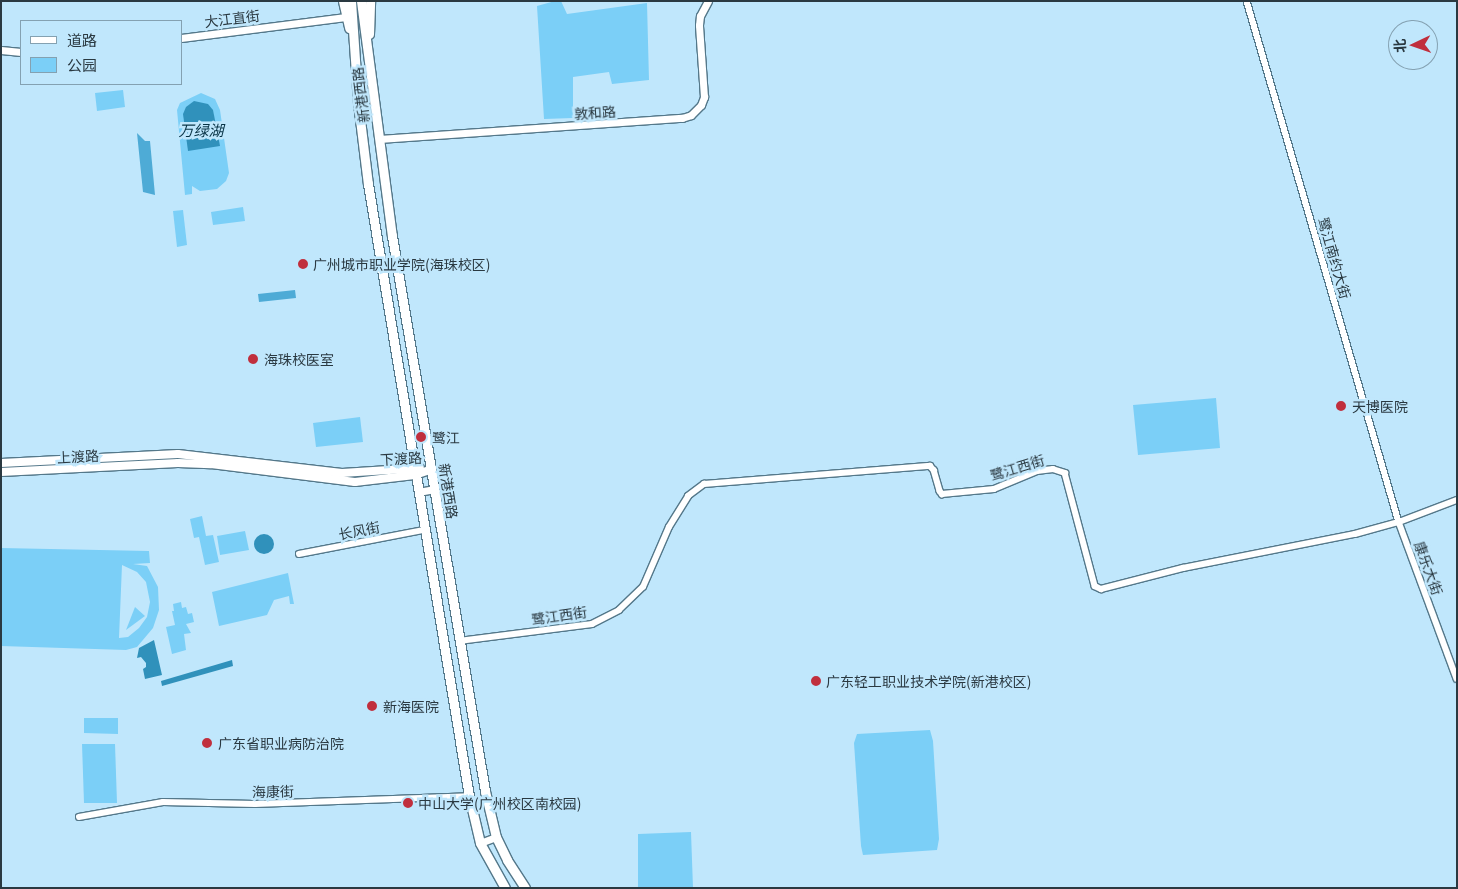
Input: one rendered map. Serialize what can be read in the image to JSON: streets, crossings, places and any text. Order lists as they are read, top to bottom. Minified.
{"streets":{"main road":["新港西路","上渡路","下渡路"],"street":["大江直街","敦和路","鹭江南约大街","鹭江西街","长风街","康乐大街","海康街"]},"crossings":[["新港西路","敦和路"],["新港西路","下渡路"],["新港西路","鹭江西街"],["新港西路","长风街"],["新港西路","海康街"],["鹭江南约大街","鹭江西街"],["鹭江南约大街","康乐大街"],["上渡路","下渡路"],["鹭江西街","康乐大街"]],"water":["万绿湖"],"places":["广州城市职业学院(海珠校区)","海珠校医室","天博医院","鹭江","广东轻工职业技术学院(新港校区)","新海医院","广东省职业病防治院","中山大学(广州校区南校园)"],"legend":["道路","公园"],"north":"left"}
